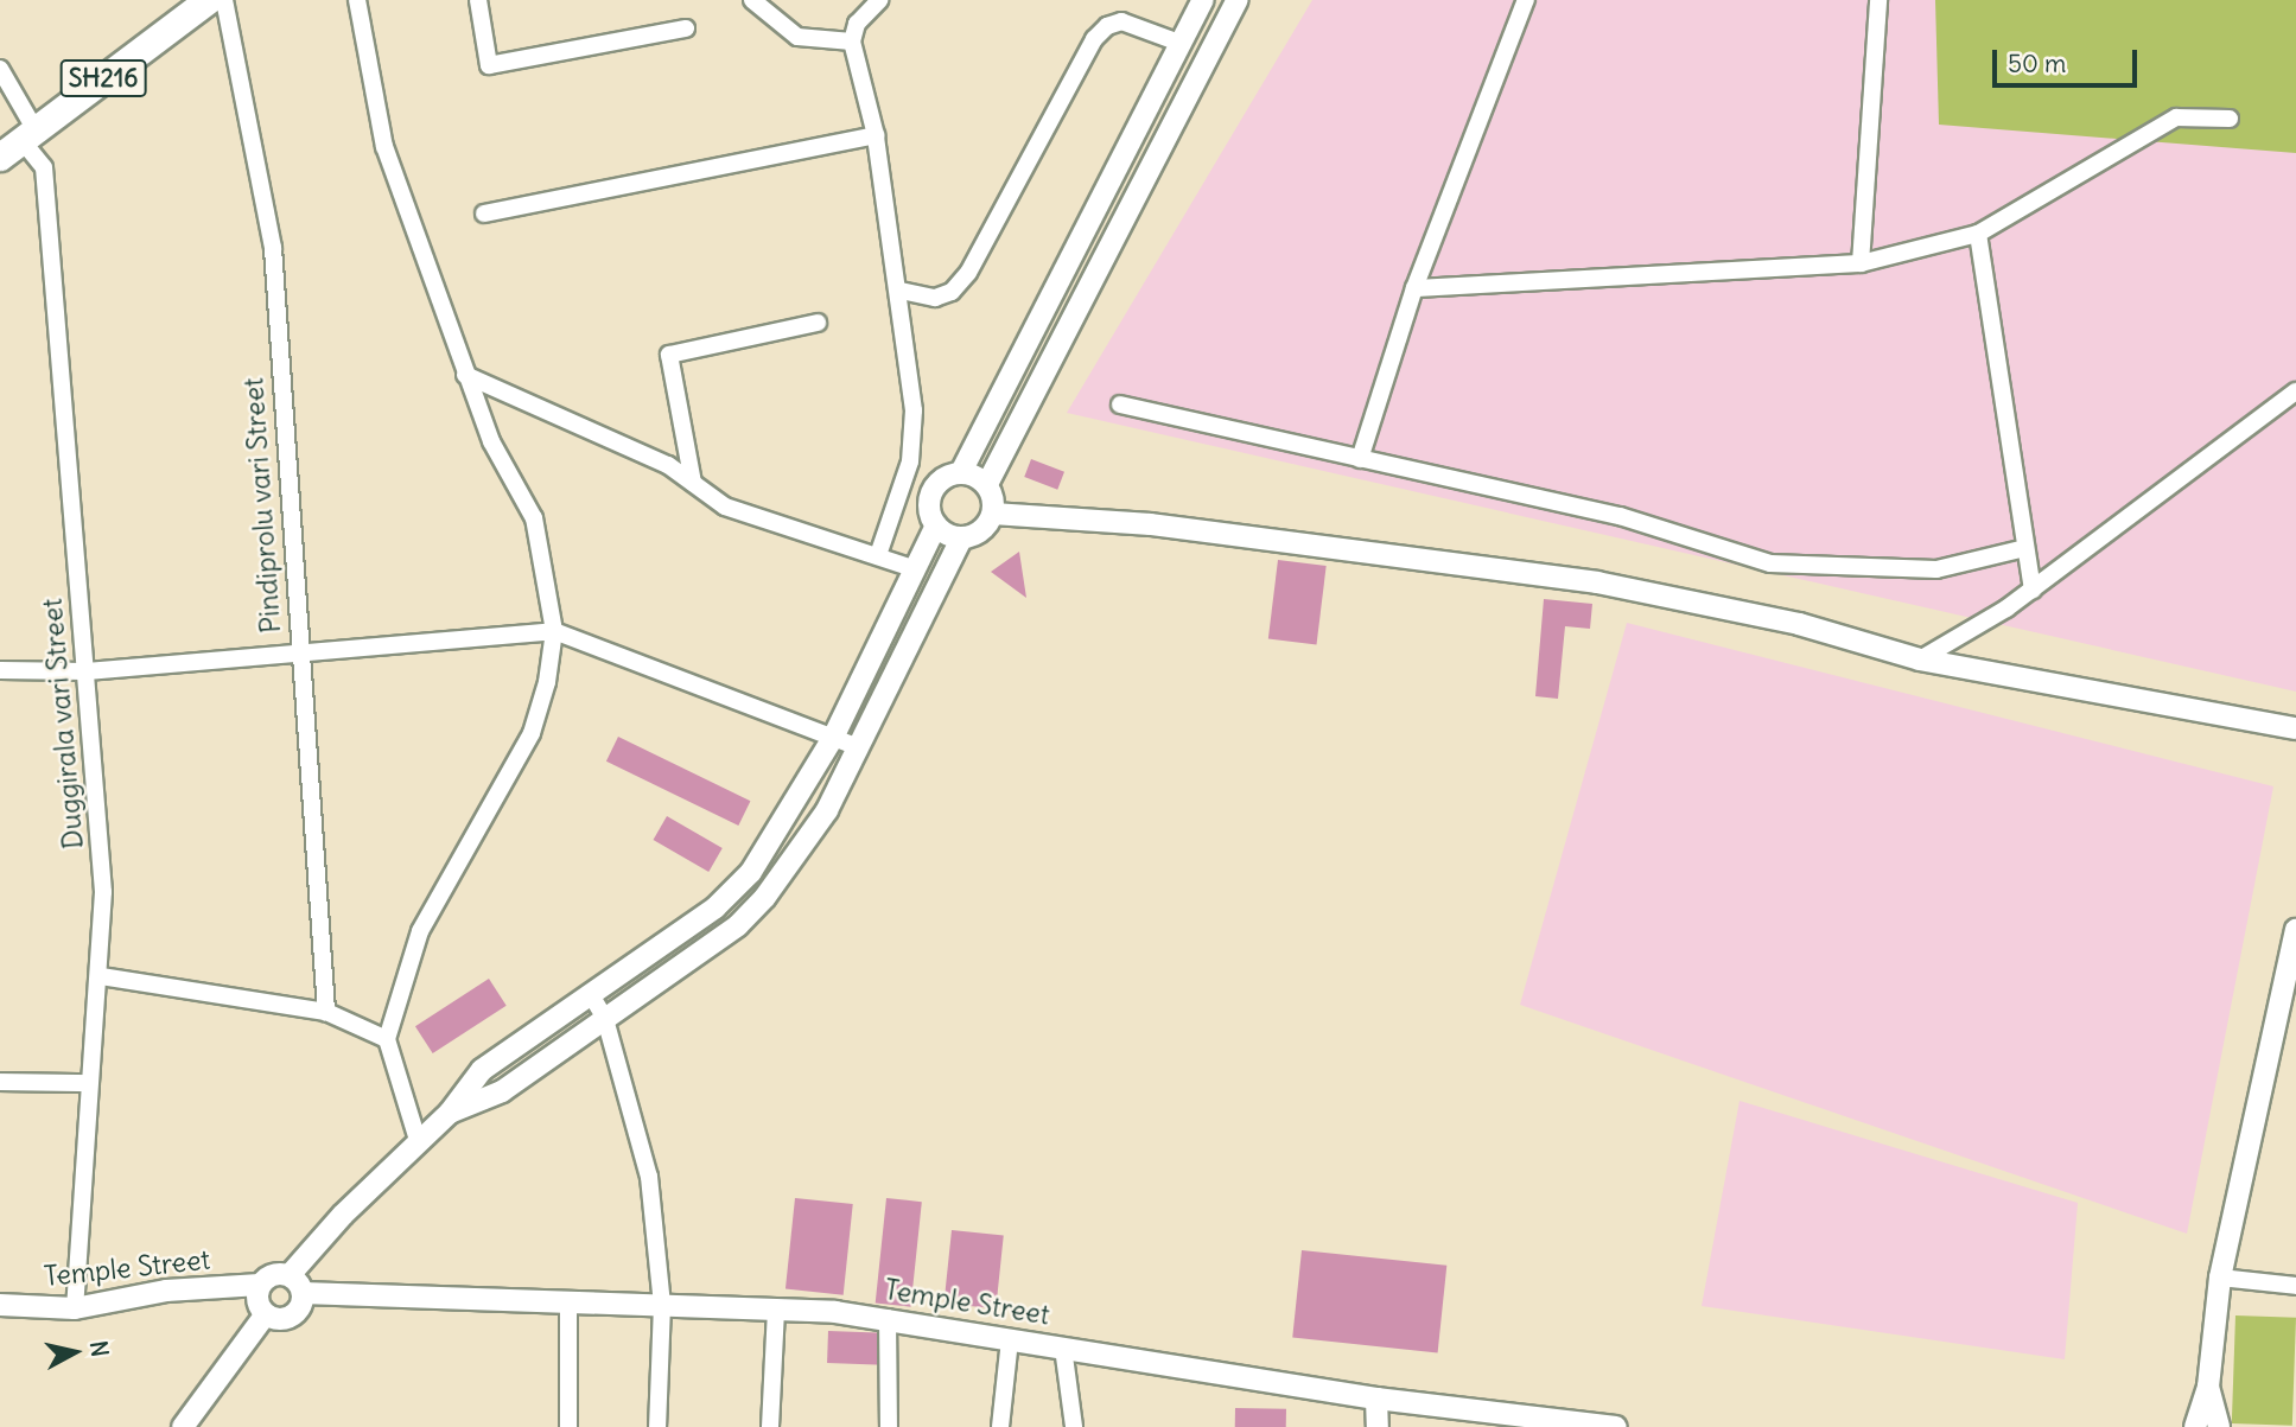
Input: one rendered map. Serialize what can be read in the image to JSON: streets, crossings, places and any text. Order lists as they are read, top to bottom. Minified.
{"streets":{"main road":["SH216"],"street":["Pindiprolu vari Street","Duggirala vari Street","Temple Street"]},"crossings":[["SH216","Duggirala vari Street"],["Duggirala vari Street","Temple Street"]],"scale_bar":"50 m","north":"right"}
